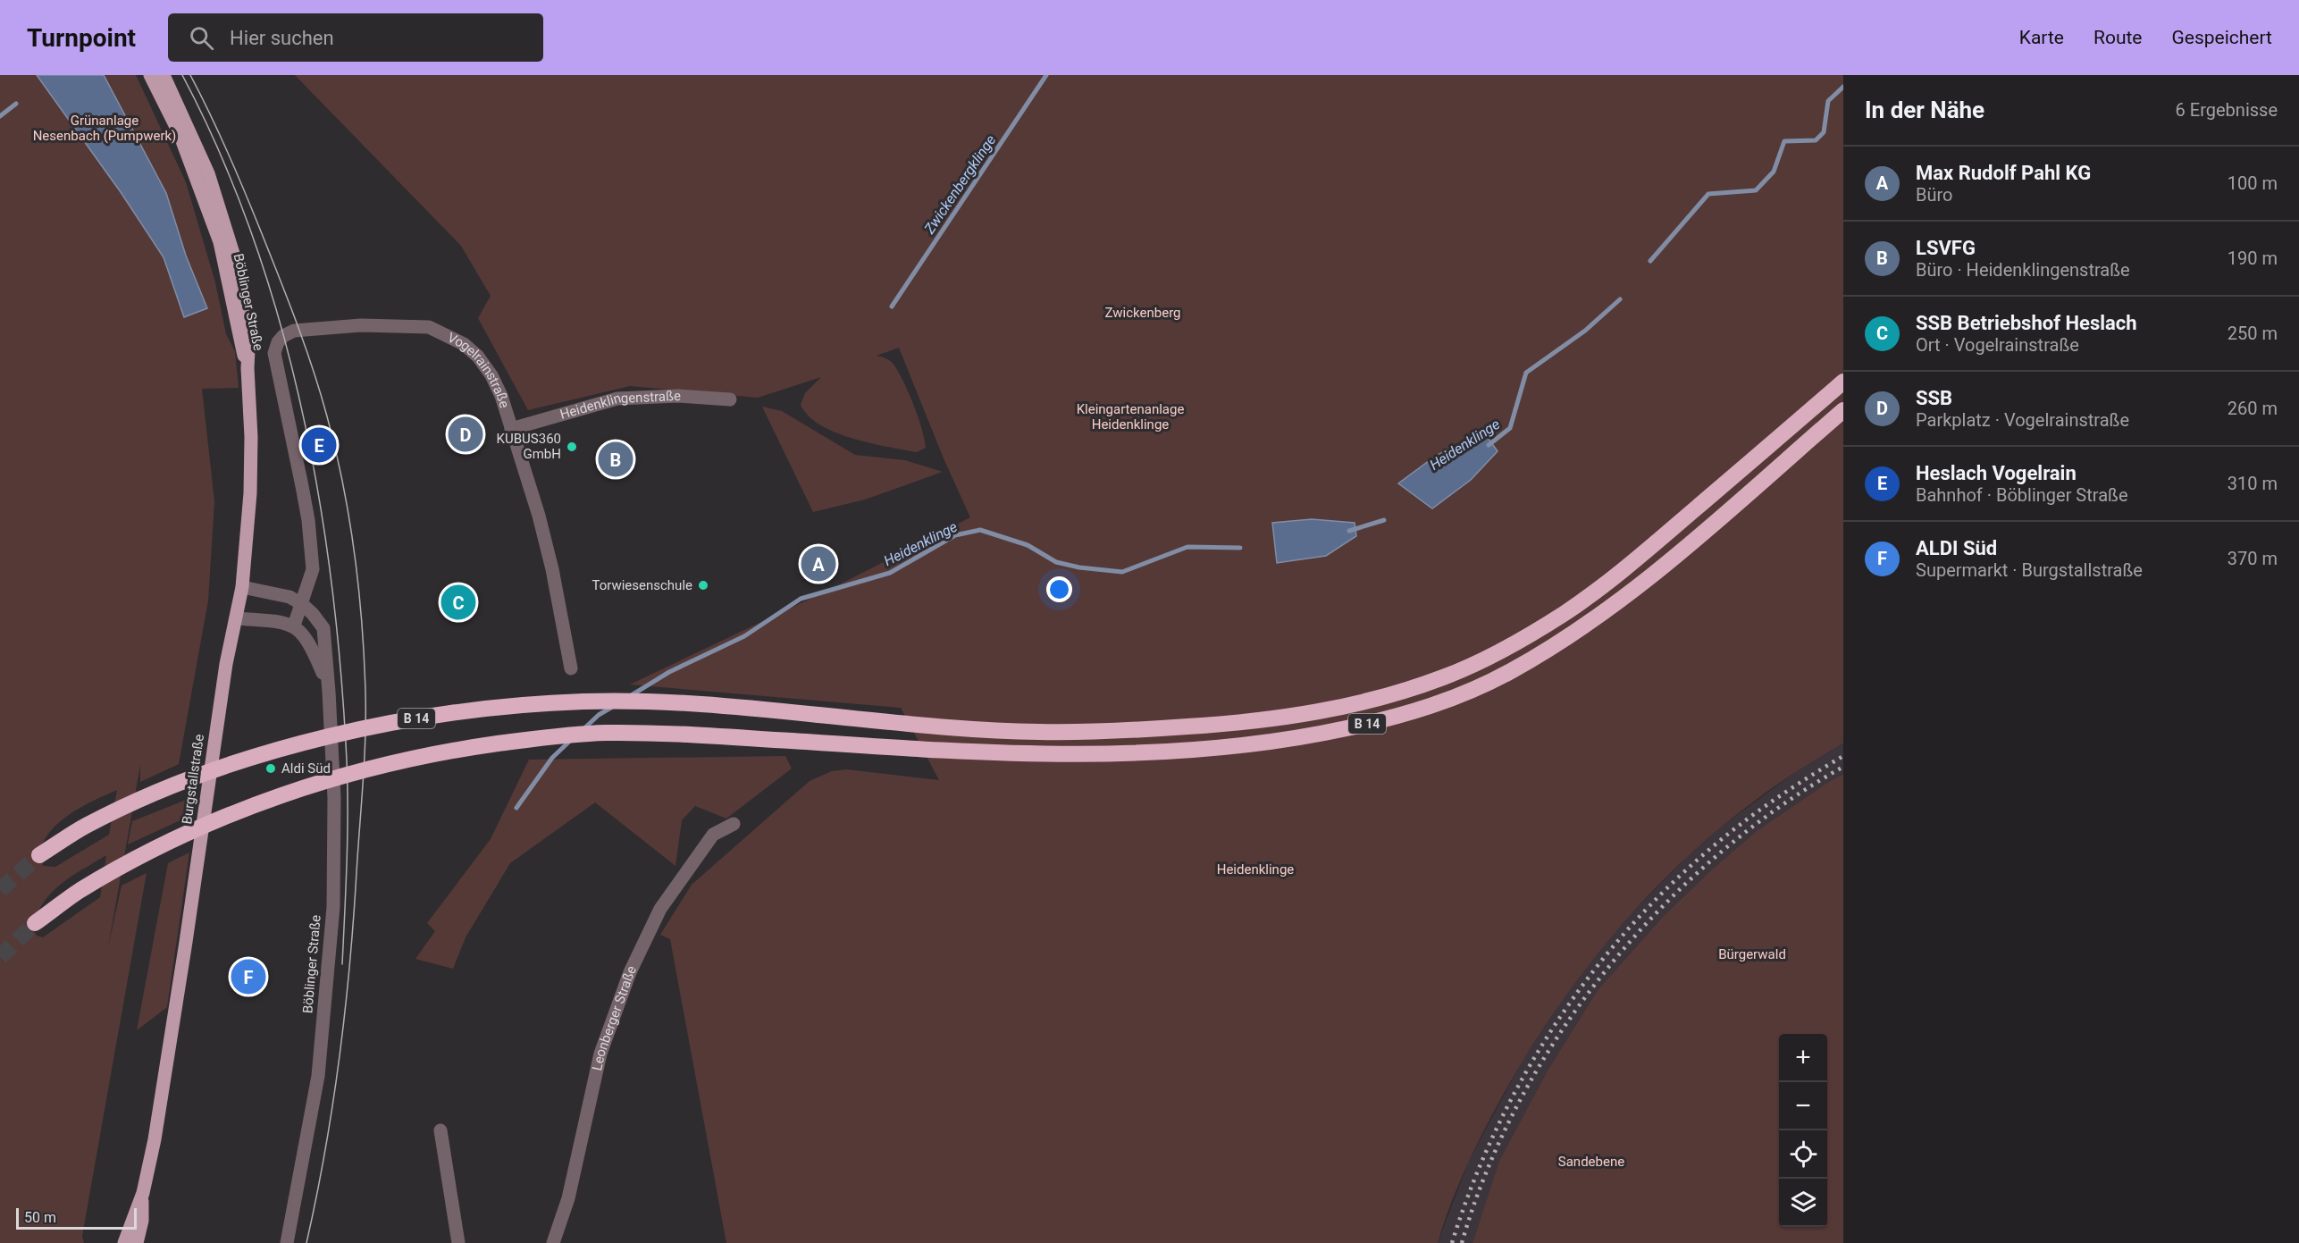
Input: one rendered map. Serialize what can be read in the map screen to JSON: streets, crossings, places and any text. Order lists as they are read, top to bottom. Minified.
{"streets":{"highway":["B 14"],"main road":["Böblinger Straße","Burgstallstraße"],"street":["Vogelrainstraße","Heidenklingenstraße","Leonberger Straße"]},"crossings":[["Böblinger Straße","Vogelrainstraße"],["Böblinger Straße","Burgstallstraße"],["Vogelrainstraße","Heidenklingenstraße"]],"water":["Zwickenbergklinge","Heidenklinge"],"parks":["Grünanlage Nesenbach (Pumpwerk)","Zwickenberg","Kleingartenanlage Heidenklinge","Heidenklinge","Bürgerwald","Sandebene"],"places":["KUBUS360 GmbH","Torwiesenschule","Aldi Süd"],"scale_bar":"50 m","page":{"header":"Turnpoint","search":"Hier suchen","nav":["Karte","Route","Gespeichert"],"heading":["In der Nähe","6 Ergebnisse"],"list":[{"mark":"A","name":"Max Rudolf Pahl KG","note":"Büro","value":"100 m"},{"mark":"B","name":"LSVFG","note":"Büro · Heidenklingenstraße","value":"190 m"},{"mark":"C","name":"SSB Betriebshof Heslach","note":"Ort · Vogelrainstraße","value":"250 m"},{"mark":"D","name":"SSB","note":"Parkplatz · Vogelrainstraße","value":"260 m"},{"mark":"E","name":"Heslach Vogelrain","note":"Bahnhof · Böblinger Straße","value":"310 m"},{"mark":"F","name":"ALDI Süd","note":"Supermarkt · Burgstallstraße","value":"370 m"}],"pins":["D","E","B","A","C","F"],"map_buttons":["+","−"],"scale":"50 m"}}
